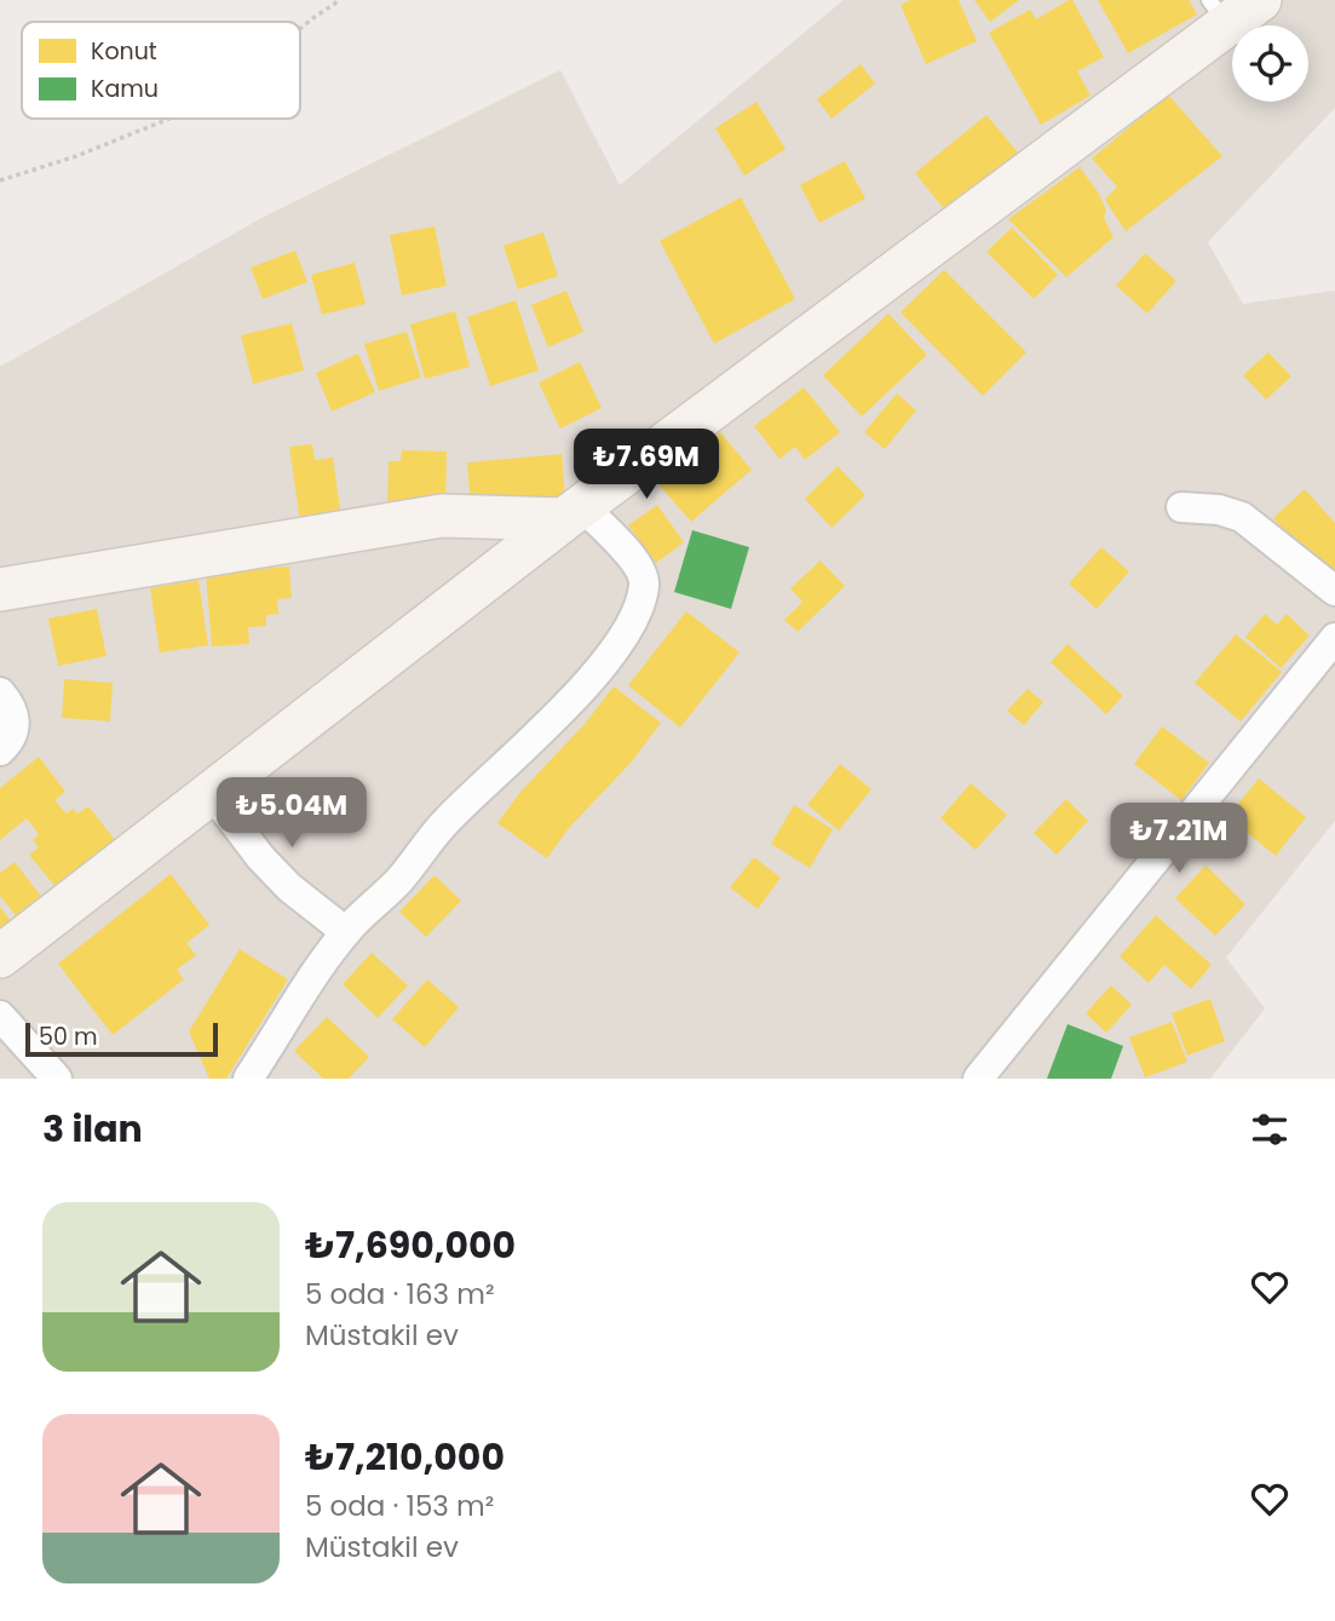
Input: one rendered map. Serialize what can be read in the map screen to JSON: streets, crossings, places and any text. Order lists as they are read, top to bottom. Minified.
{"legend":["Konut","Kamu"],"scale_bar":"50 m","page":{"price":["₺7.69M","₺5.04M","₺7.21M"],"scale":"50 m","heading":"3 ilan","list":[{"name":"₺7,690,000","note":"5 oda · 163 m² · Müstakil ev"},{"name":"₺7,210,000","note":"5 oda · 153 m² · Müstakil ev"}]}}
